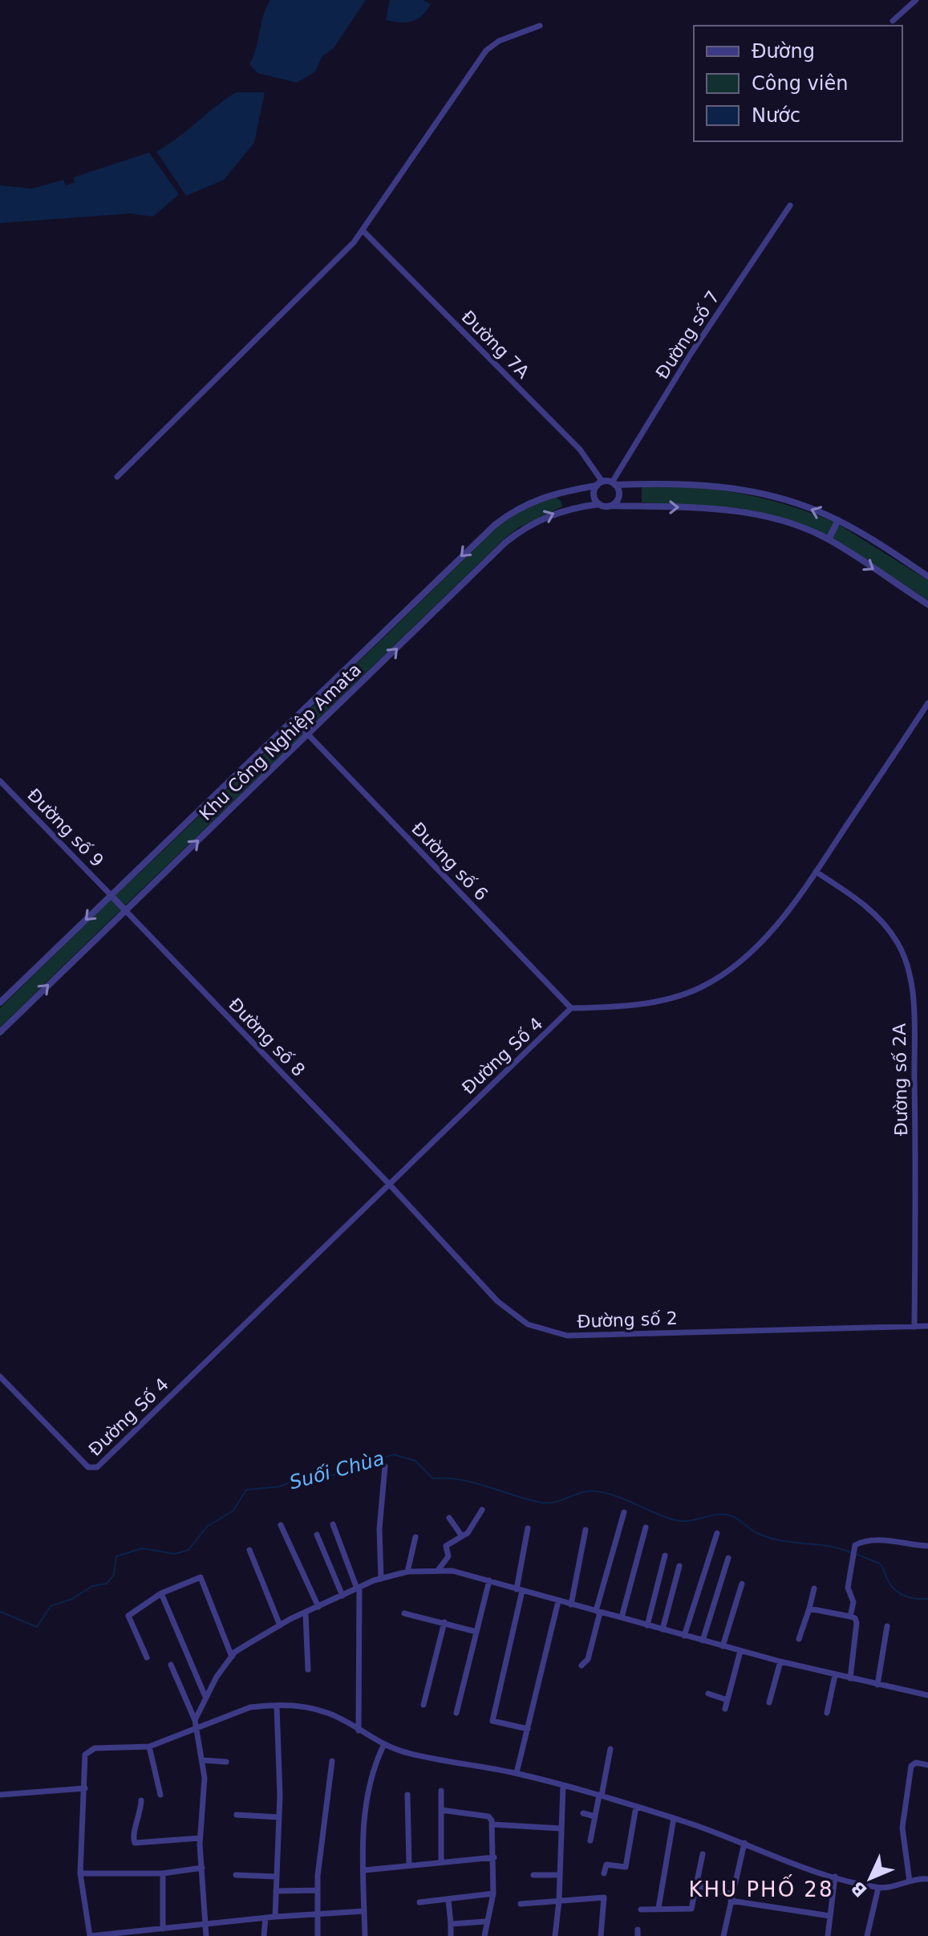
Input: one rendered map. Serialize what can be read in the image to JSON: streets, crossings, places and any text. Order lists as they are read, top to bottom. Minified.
{"streets":{"street":["Đường số 7","Đường 7A","Khu Công Nghiệp Amata","Đường số 9","Đường số 6","Đường số 8","Đường Số 4","Đường số 2A","Đường số 2"]},"crossings":[["Đường số 7","Đường 7A"],["Đường số 7","Khu Công Nghiệp Amata"],["Đường 7A","Khu Công Nghiệp Amata"],["Khu Công Nghiệp Amata","Đường số 9"],["Khu Công Nghiệp Amata","Đường số 6"],["Khu Công Nghiệp Amata","Đường số 8"],["Đường số 6","Đường Số 4"],["Đường số 8","Đường Số 4"],["Đường số 8","Đường số 2"],["Đường Số 4","Đường số 2"],["Đường số 2A","Đường số 2"]],"districts":["KHU PHỐ 28"],"water":["Suối Chùa"],"legend":["Đường","Công viên","Nước"],"north":"bottom left"}
